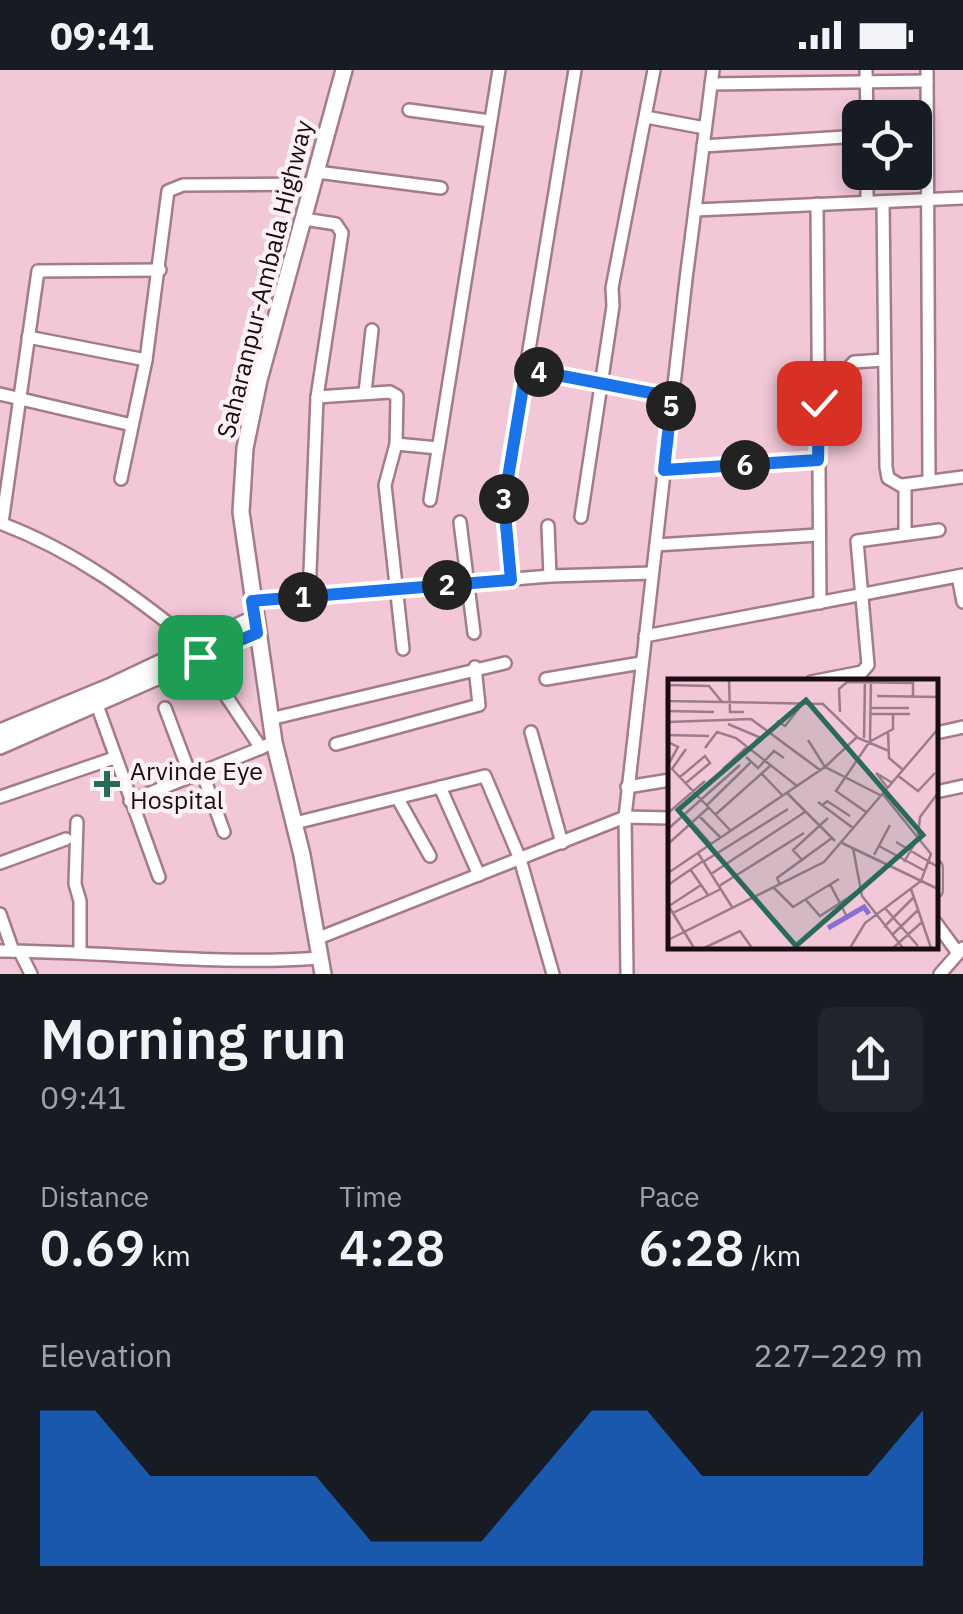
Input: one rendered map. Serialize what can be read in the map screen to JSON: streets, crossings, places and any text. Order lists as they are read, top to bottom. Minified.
{"streets":{"main road":["Saharanpur-Ambala Highway"]},"places":{"health":["Arvinde Eye Hospital"]},"page":{"status":"09:41","pins":["4","5","6","3","2","1"],"heading":["Morning run","09:41"],"stats":[["Distance","0.69 km"],["Time","4:28"],["Pace","6:28 /km"]],"chart":["Elevation","227–229 m"]}}
